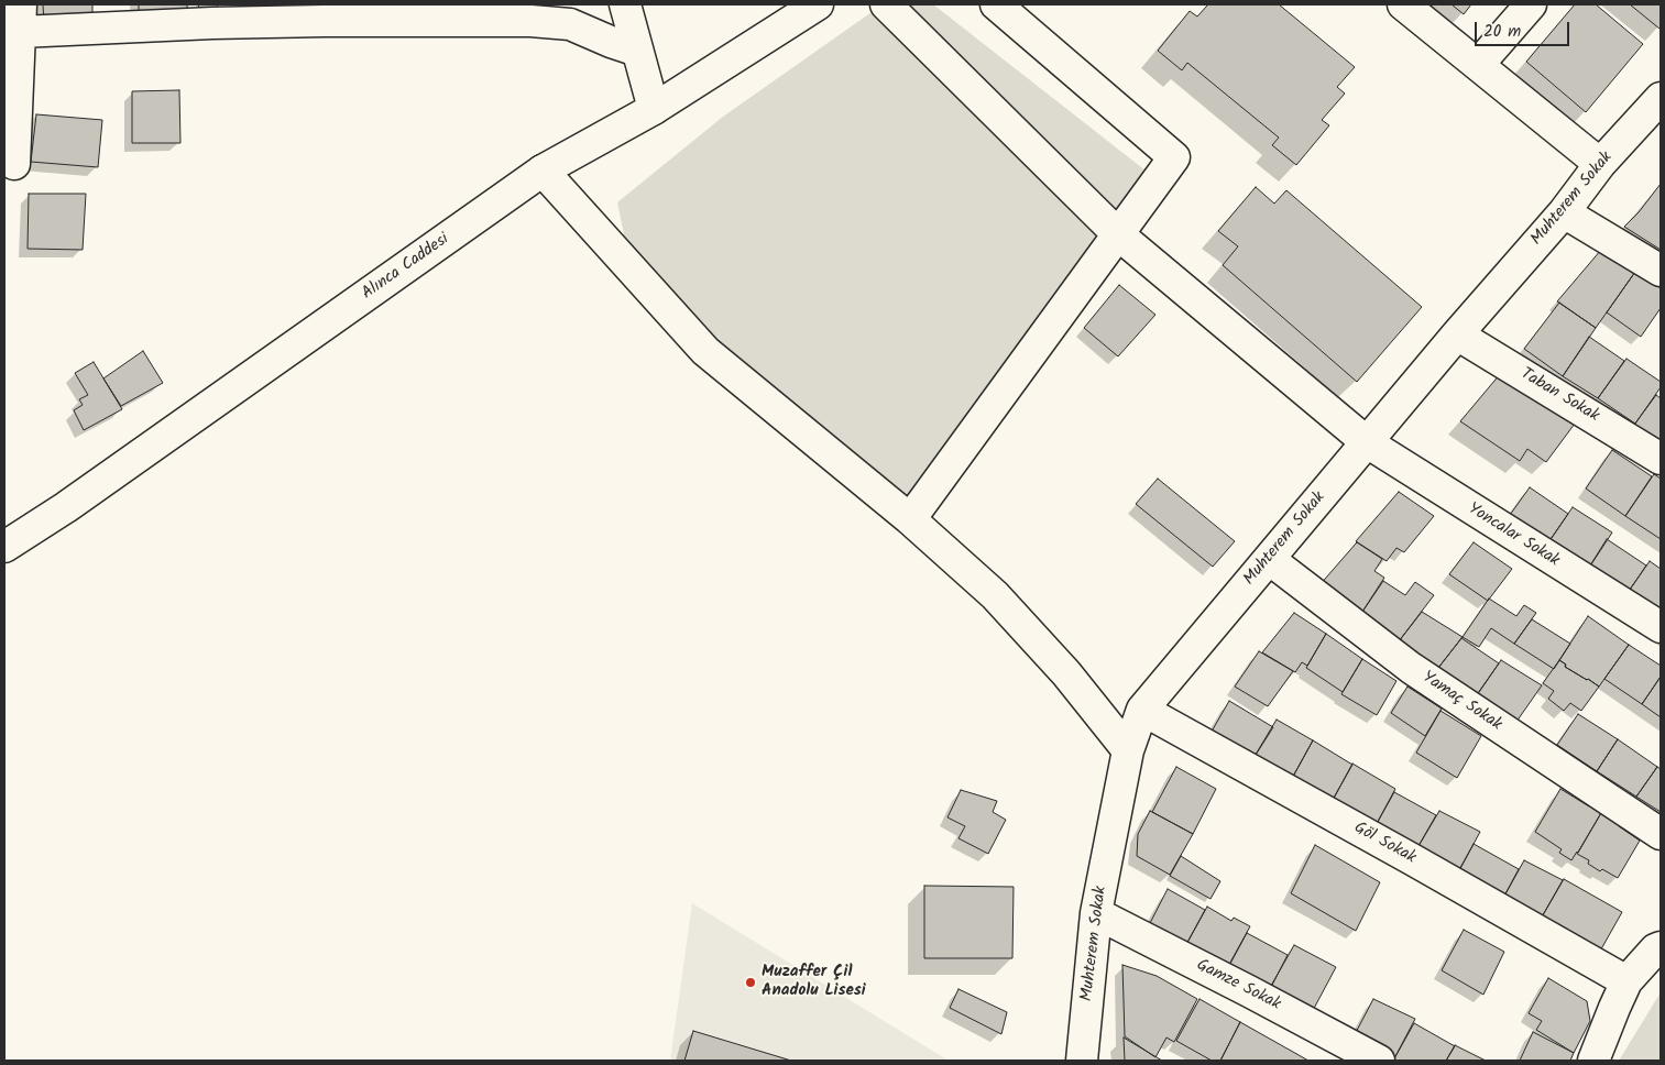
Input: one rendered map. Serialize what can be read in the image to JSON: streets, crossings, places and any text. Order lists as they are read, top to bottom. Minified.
{"streets":{"street":["Muhterem Sokak","Alınca Caddesi","Taban Sokak","Yoncalar Sokak","Yamaç Sokak","Göl Sokak","Gamze Sokak"]},"crossings":[["Muhterem Sokak","Taban Sokak"],["Muhterem Sokak","Yoncalar Sokak"],["Muhterem Sokak","Yamaç Sokak"],["Muhterem Sokak","Göl Sokak"],["Muhterem Sokak","Gamze Sokak"]],"places":["Muzaffer Çil Anadolu Lisesi"],"scale_bar":"20 m"}
